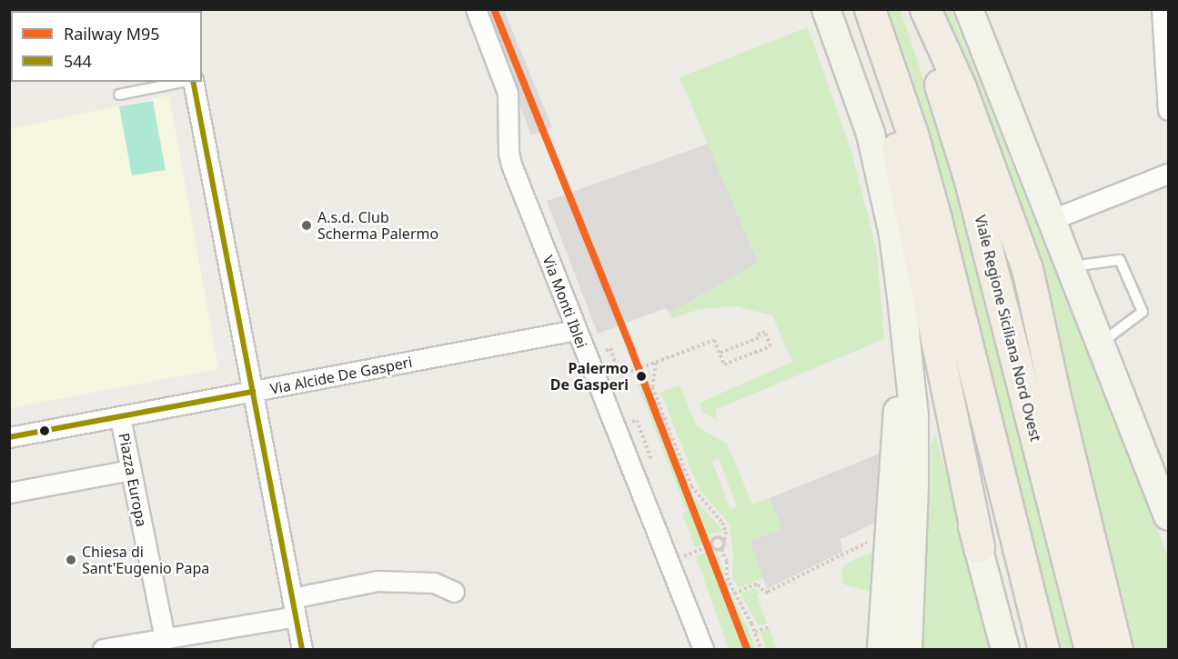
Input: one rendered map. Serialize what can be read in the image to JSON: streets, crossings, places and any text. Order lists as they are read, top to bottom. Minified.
{"streets":{"main road":["Viale Regione Siciliana Nord Ovest"],"street":["Via Monti Iblei","Via Alcide De Gasperi","Piazza Europa"]},"crossings":[["Via Monti Iblei","Via Alcide De Gasperi"],["Via Alcide De Gasperi","Piazza Europa"]],"places":["A.s.d. Club Scherma Palermo","Palermo De Gasperi","Chiesa di Sant'Eugenio Papa"],"lines":["rail line M95","transit line 544"],"legend":["Railway M95","544"]}
